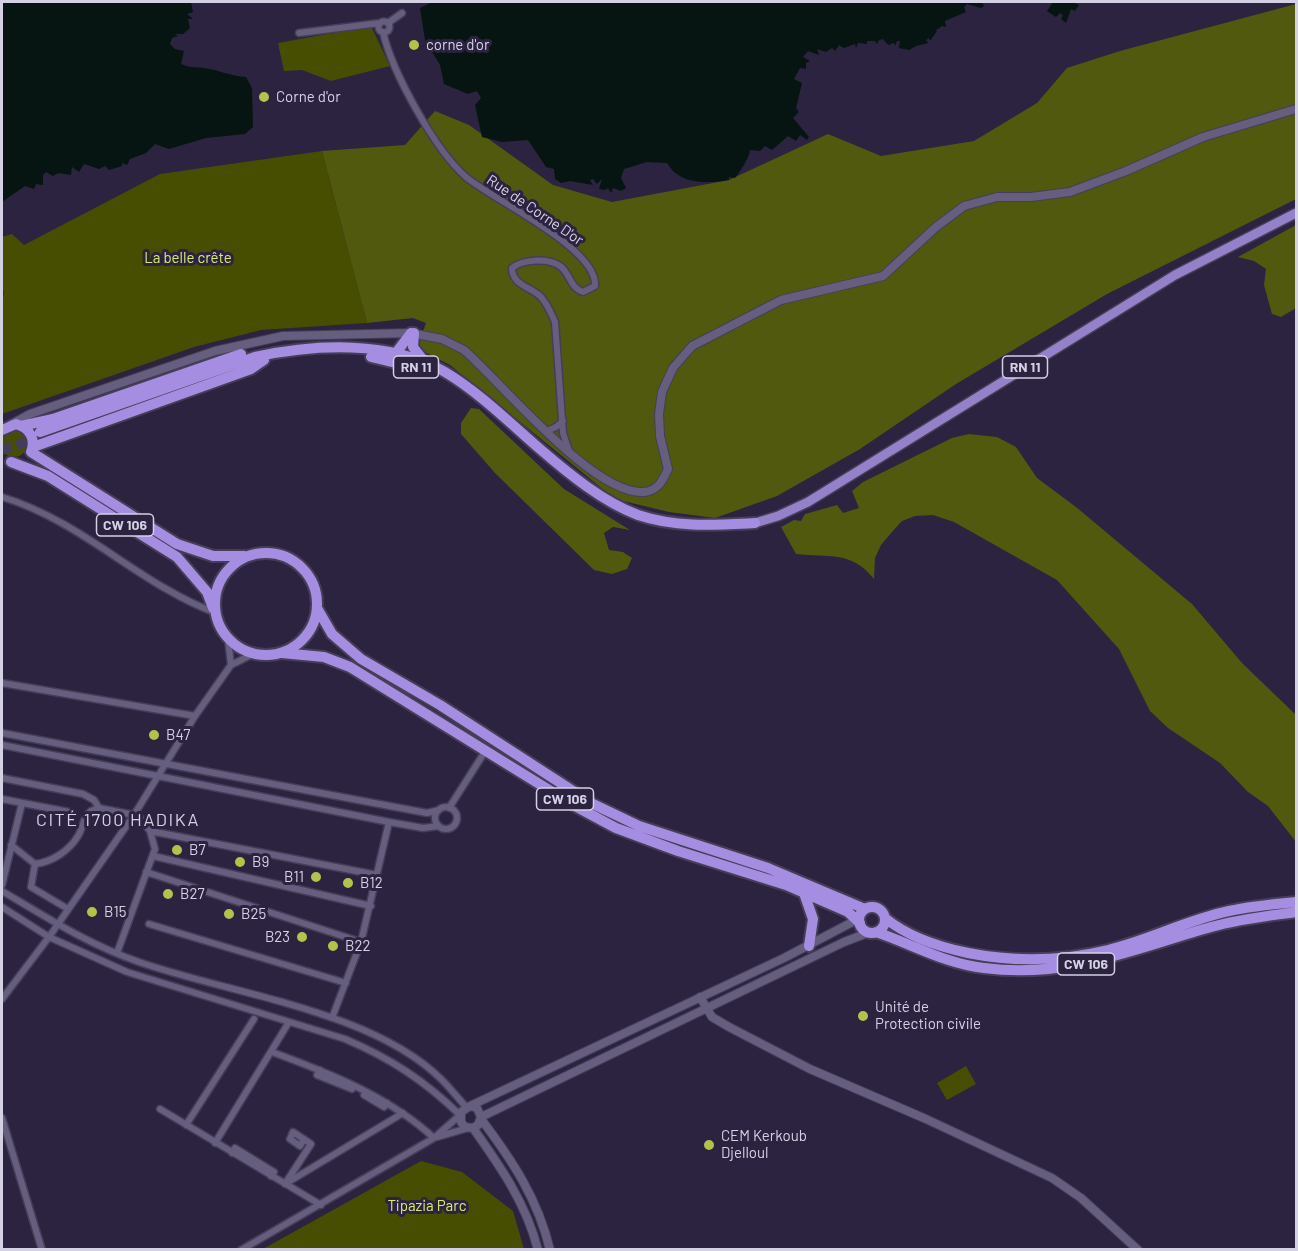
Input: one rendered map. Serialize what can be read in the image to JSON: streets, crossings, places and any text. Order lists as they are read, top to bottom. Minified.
{"streets":{"highway":["RN 11","CW 106"],"street":["Rue de Corne D'or"]},"districts":["CITÉ 1700 HADIKA"],"parks":["La belle crête","Tipazia Parc"],"places":["corne d'or","Corne d'or","B47","B7","B9","B11","B12","B27","B15","B25","B23","B22","Unité de Protection civile","CEM Kerkoub Djelloul"]}
